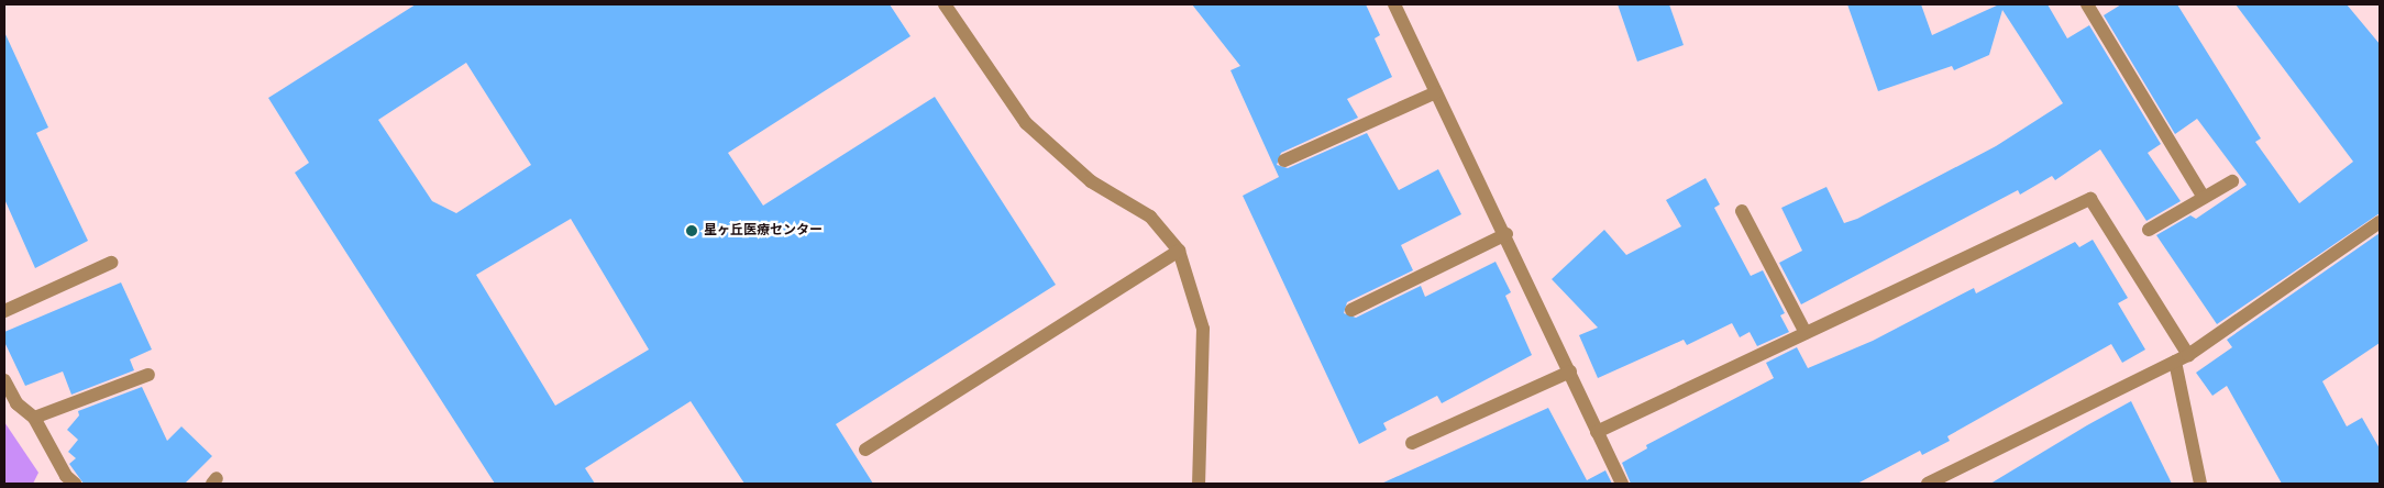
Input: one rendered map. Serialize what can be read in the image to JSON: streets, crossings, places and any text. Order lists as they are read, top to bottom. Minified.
{"places":["星ヶ丘医療センター"]}
